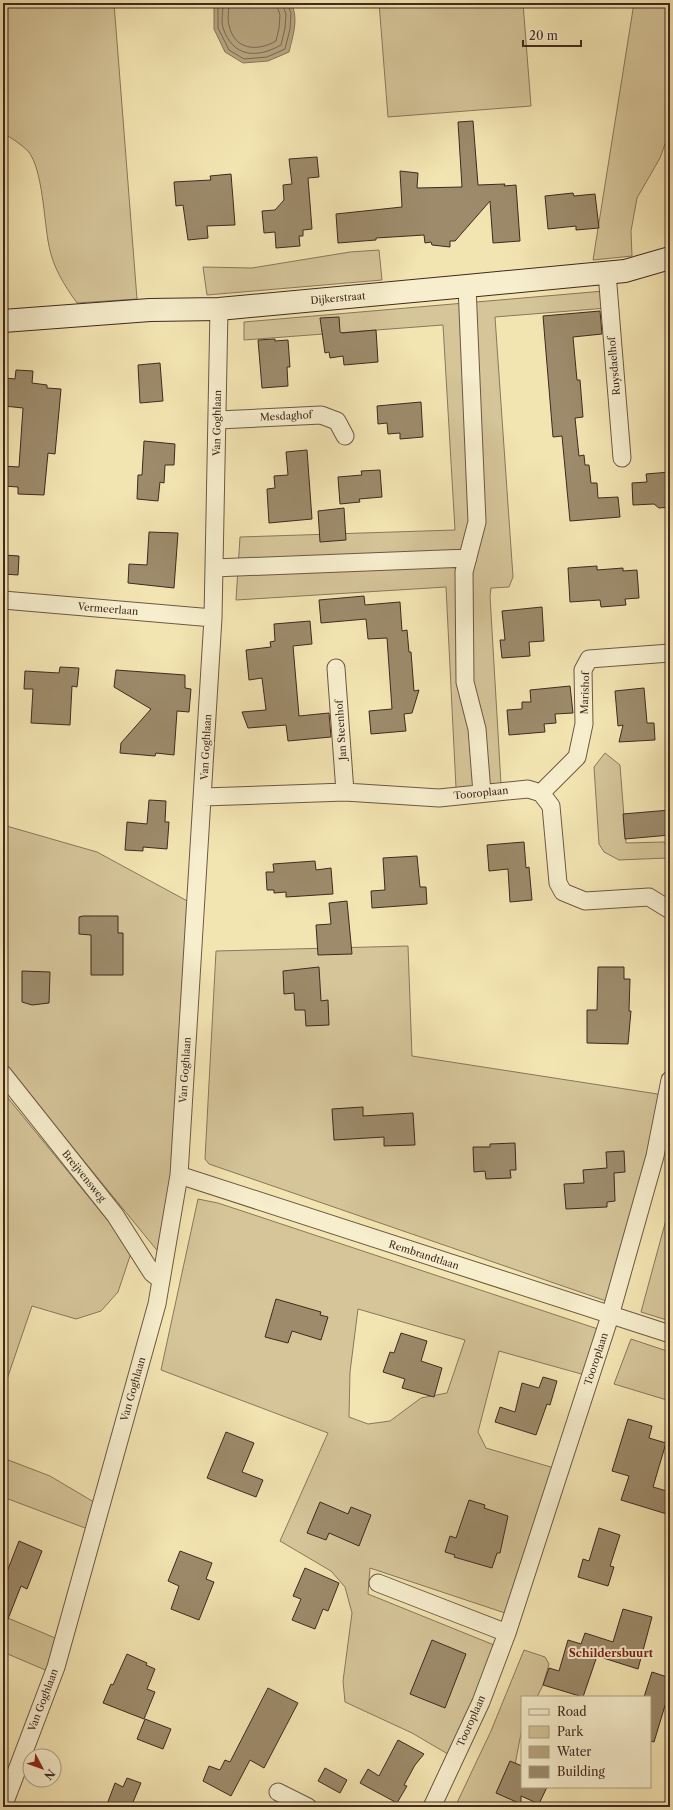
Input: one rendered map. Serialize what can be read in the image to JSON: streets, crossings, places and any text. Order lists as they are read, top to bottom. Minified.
{"streets":{"street":["Dijkerstraat","Ruysdaelhof","Mesdaghof","Van Goghlaan","Vermeerlaan","Marishof","Jan Steenhof","Tooroplaan","Breijvensweg","Rembrandtlaan"]},"crossings":[["Dijkerstraat","Ruysdaelhof"],["Dijkerstraat","Van Goghlaan"],["Mesdaghof","Van Goghlaan"],["Van Goghlaan","Vermeerlaan"],["Van Goghlaan","Tooroplaan"],["Van Goghlaan","Breijvensweg"],["Van Goghlaan","Rembrandtlaan"],["Marishof","Tooroplaan"],["Jan Steenhof","Tooroplaan"],["Tooroplaan","Rembrandtlaan"]],"districts":["Schildersbuurt"],"legend":["Road","Park","Water","Building"],"scale_bar":"20 m","north":"bottom right"}
